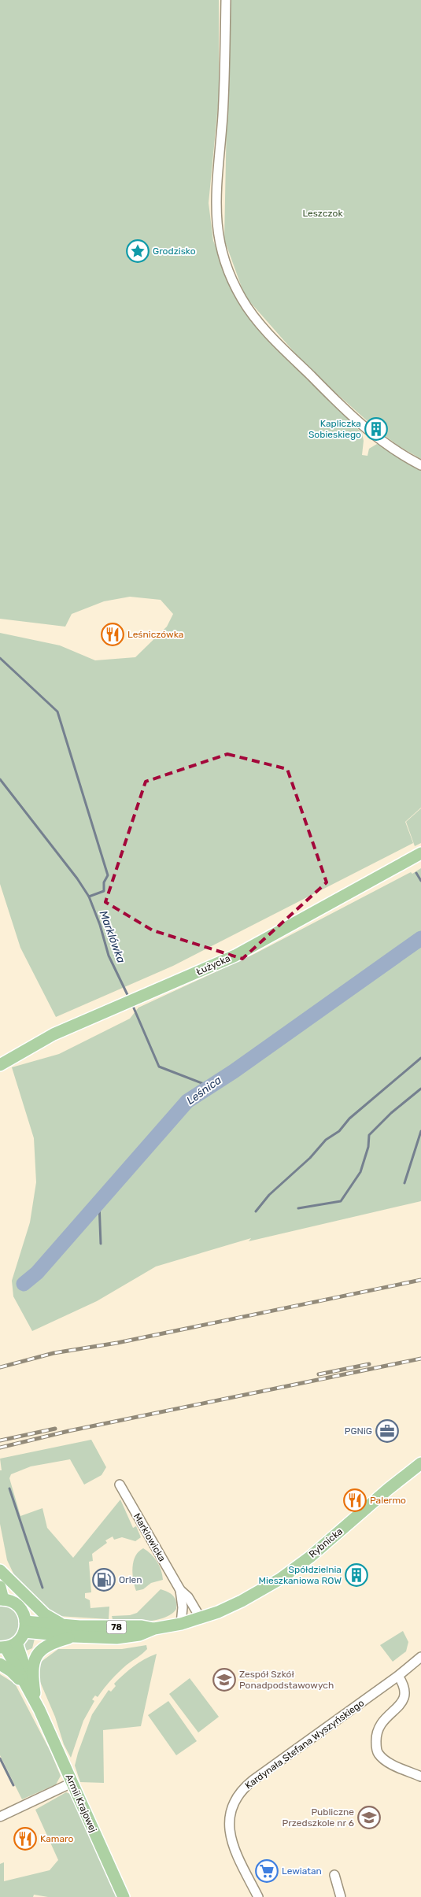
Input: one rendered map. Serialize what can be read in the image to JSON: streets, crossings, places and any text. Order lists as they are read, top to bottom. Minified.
{"streets":{"main road":["Łużycka","Rybnicka","78","Armii Krajowej"],"street":["Marklowicka","Kardynała Stefana Wyszyńskiego"]},"crossings":[["Marklowicka","Rybnicka"]],"water":["Marklówka","Leśnica"],"parks":["Leszczok"],"places":{"place":["Grodzisko"],"building":["Kapliczka Sobieskiego","Spółdzielnia Mieszkaniowa ROW"],"restaurant":["Leśniczówka","Palermo","Kamaro"],"office":["PGNiG"],"fuel station":["Orlen"],"school or university":["Zespół Szkół Ponadpodstawowych","Publiczne Przedszkole nr 6"],"supermarket":["Lewiatan"]}}
